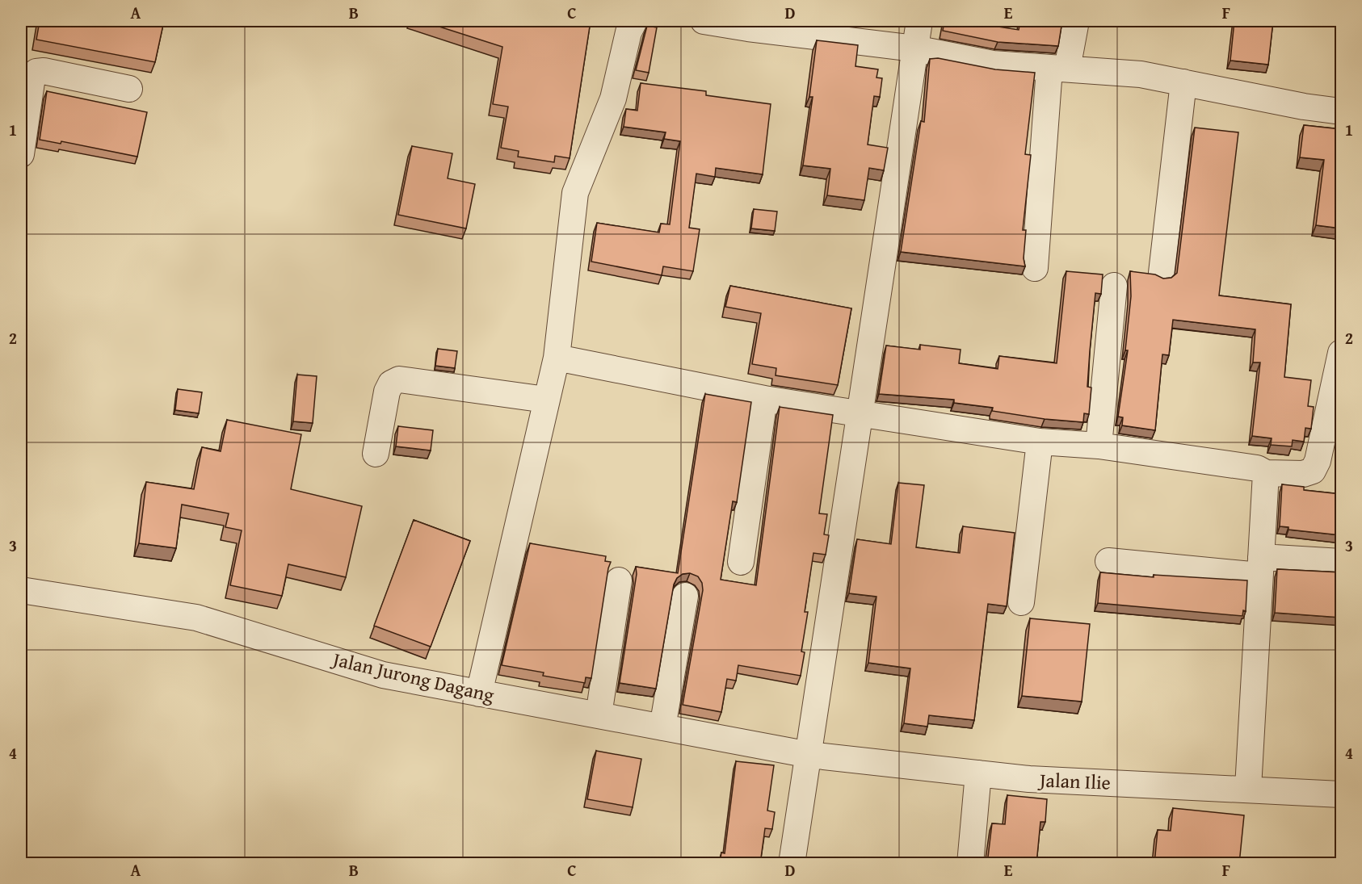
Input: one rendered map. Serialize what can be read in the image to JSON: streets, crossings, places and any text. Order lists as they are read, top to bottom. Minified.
{"streets":{"street":["Jalan Jurong Dagang","Jalan Ilie"]},"crossings":[["Jalan Jurong Dagang","Jalan Ilie"]],"grid":{"columns":["A","B","C","D","E","F"],"rows":["1","2","3","4"]}}
